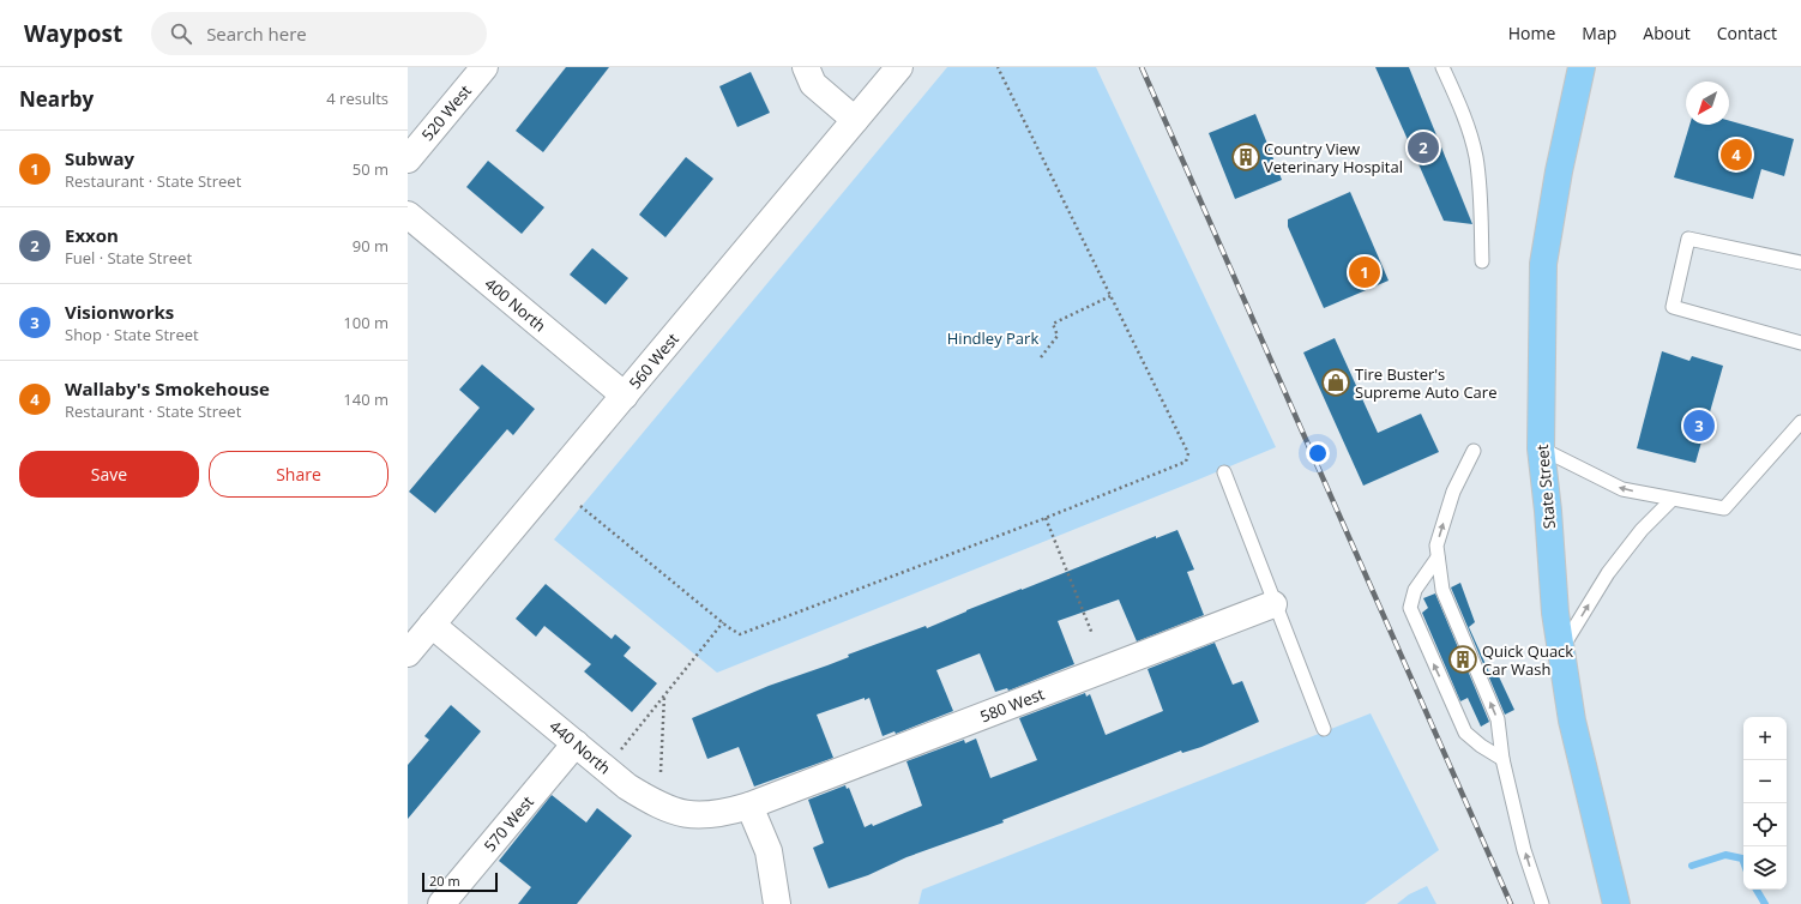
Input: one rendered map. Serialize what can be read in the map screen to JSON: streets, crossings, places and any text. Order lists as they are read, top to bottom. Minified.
{"streets":{"main road":["State Street"],"street":["520 West","400 North","560 West","580 West","440 North","570 West"]},"crossings":[["400 North","560 West"],["560 West","440 North"],["580 West","440 North"],["440 North","570 West"]],"parks":["Hindley Park"],"places":{"building":["Country View Veterinary Hospital","Quick Quack Car Wash"],"shop":["Tire Buster's Supreme Auto Care"]},"scale_bar":"20 m","north":"bottom left","page":{"header":"Waypost","search":"Search here","nav":["Home","Map","About","Contact"],"heading":["Nearby","4 results"],"list":[{"mark":"1","name":"Subway","note":"Restaurant · State Street","value":"50 m"},{"mark":"2","name":"Exxon","note":"Fuel · State Street","value":"90 m"},{"mark":"3","name":"Visionworks","note":"Shop · State Street","value":"100 m"},{"mark":"4","name":"Wallaby's Smokehouse","note":"Restaurant · State Street","value":"140 m"}],"pins":["2","4","1","3"],"buttons":["Save","Share"],"map_buttons":["+","−"],"scale":"20 m"}}
